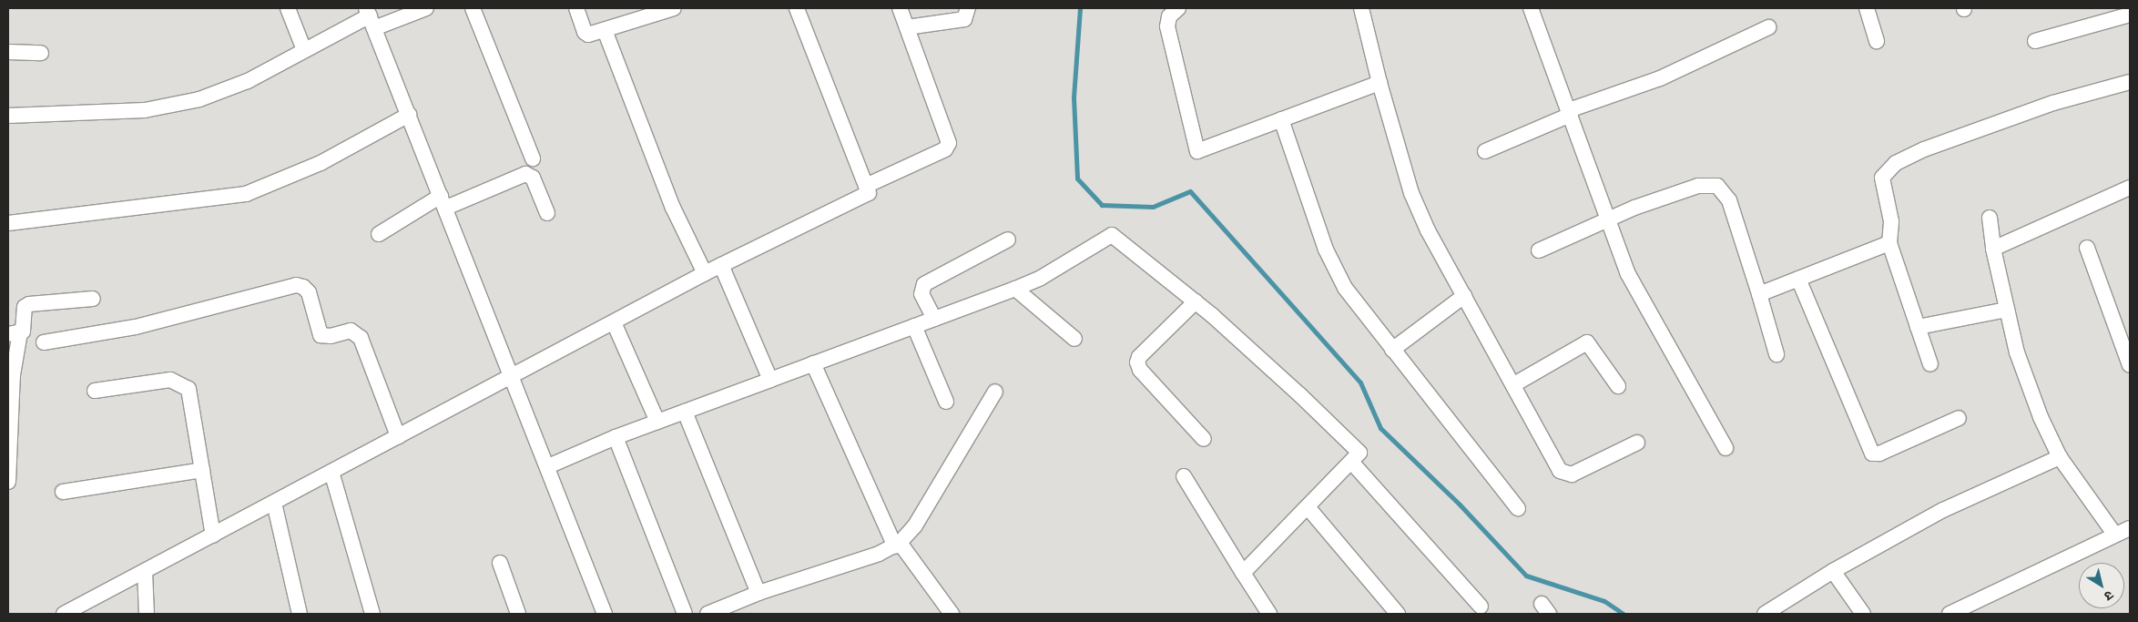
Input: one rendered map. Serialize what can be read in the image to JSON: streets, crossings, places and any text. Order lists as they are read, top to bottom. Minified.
{"north":"bottom right"}
